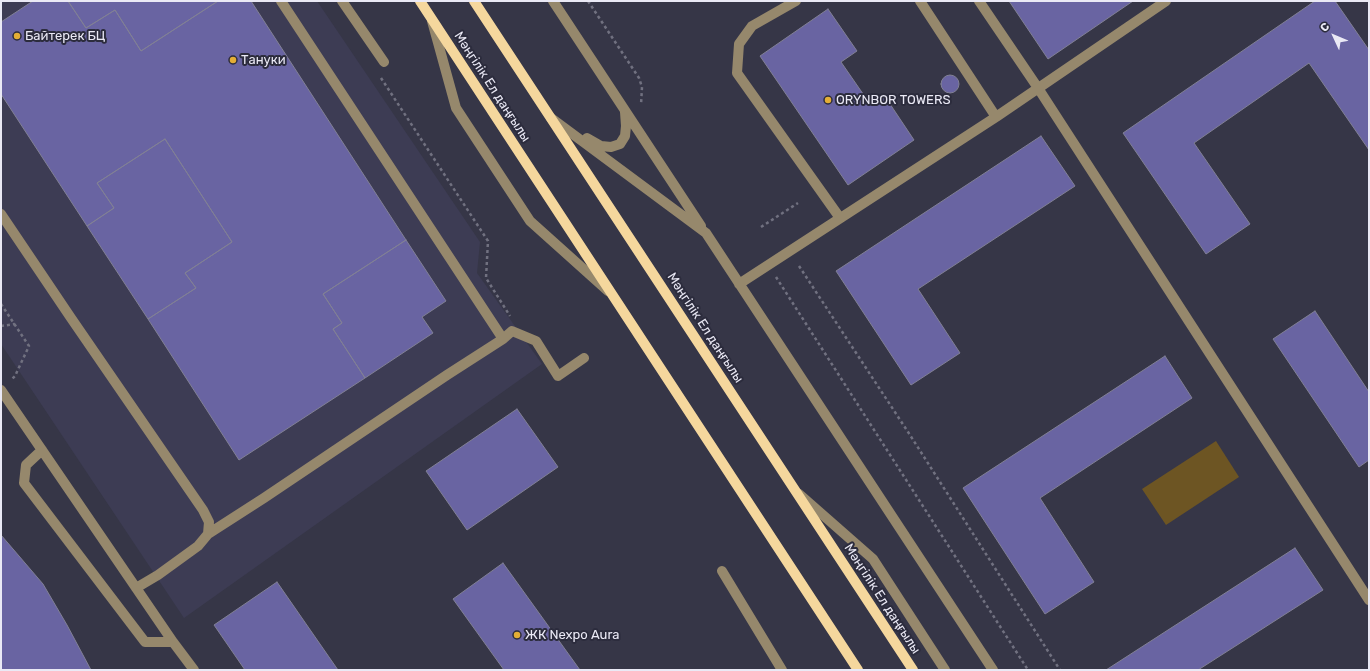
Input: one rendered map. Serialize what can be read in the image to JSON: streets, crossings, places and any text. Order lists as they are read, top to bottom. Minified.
{"streets":{"main road":["Мәңгілік Ел даңғылы"]},"places":["Байтерек БЦ","Тануки","ORYNBOR TOWERS","ЖК Nexpo Aura"],"north":"top left"}
